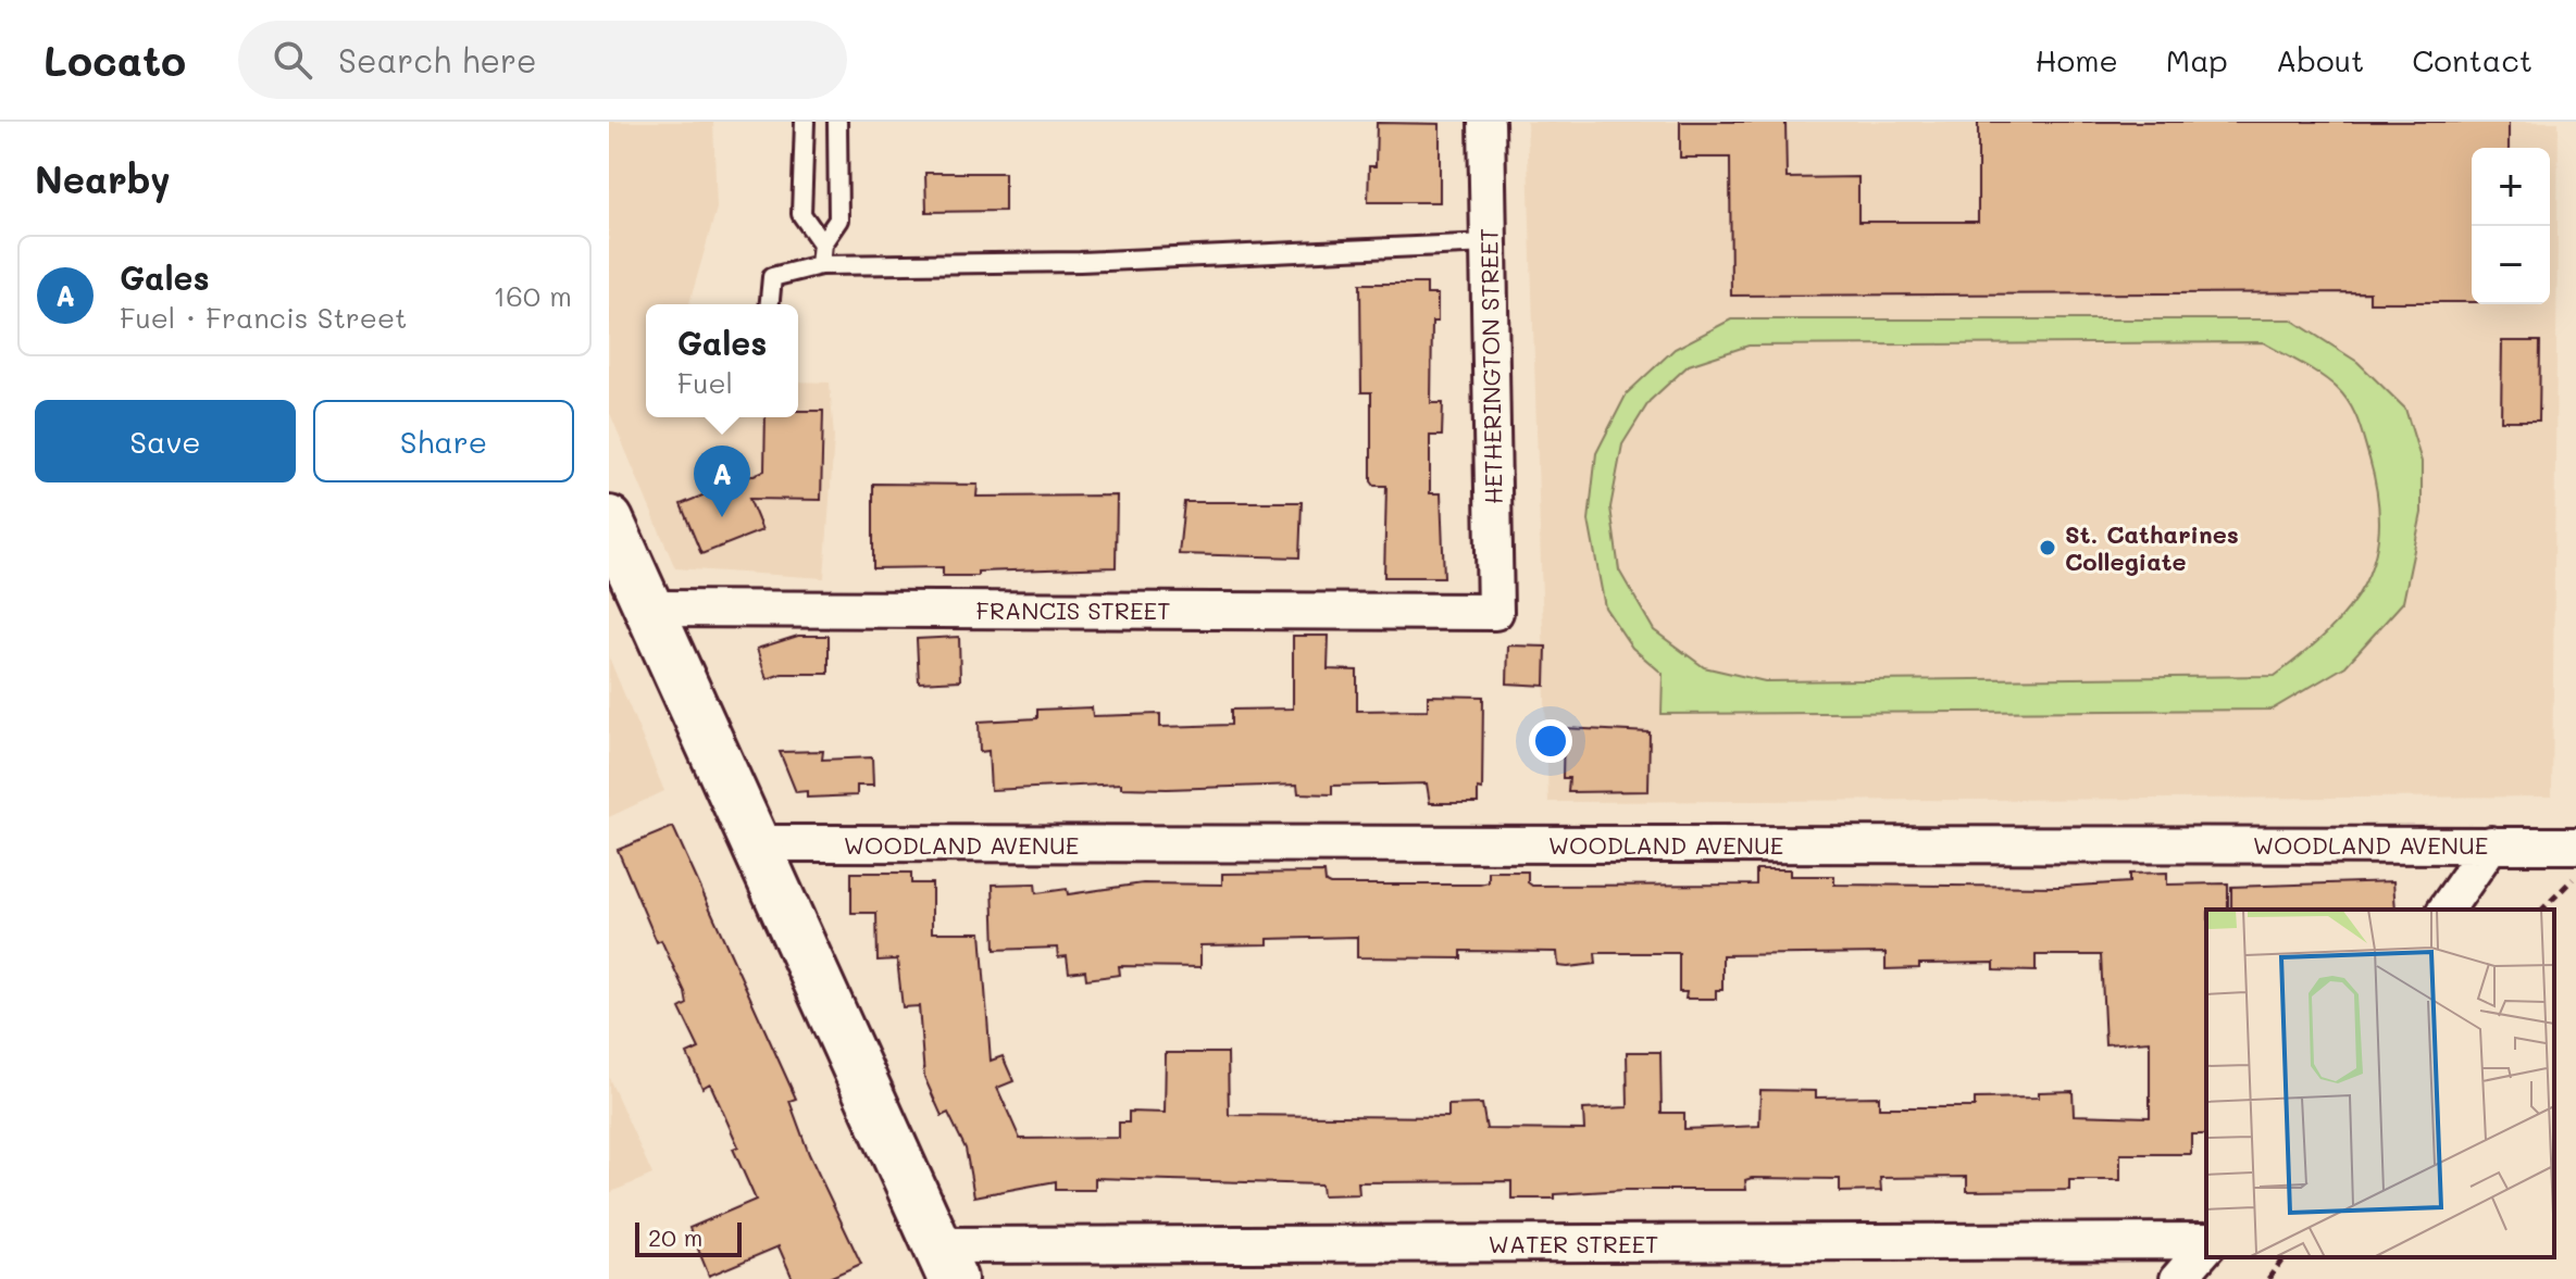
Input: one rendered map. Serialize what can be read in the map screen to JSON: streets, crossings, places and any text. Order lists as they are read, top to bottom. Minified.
{"streets":{"street":["HETHERINGTON STREET","FRANCIS STREET","WOODLAND AVENUE","WATER STREET"]},"crossings":[["HETHERINGTON STREET","FRANCIS STREET"]],"places":["St. Catharines Collegiate"],"scale_bar":"20 m","page":{"header":"Locato","search":"Search here","nav":["Home","Map","About","Contact"],"heading":"Nearby","map_buttons":["+","−"],"list":[{"mark":"A","name":"Gales","note":"Fuel · Francis Street","value":"160 m"}],"popup":["Gales","Fuel"],"buttons":["Save","Share"],"pins":"A","scale":"20 m"}}
